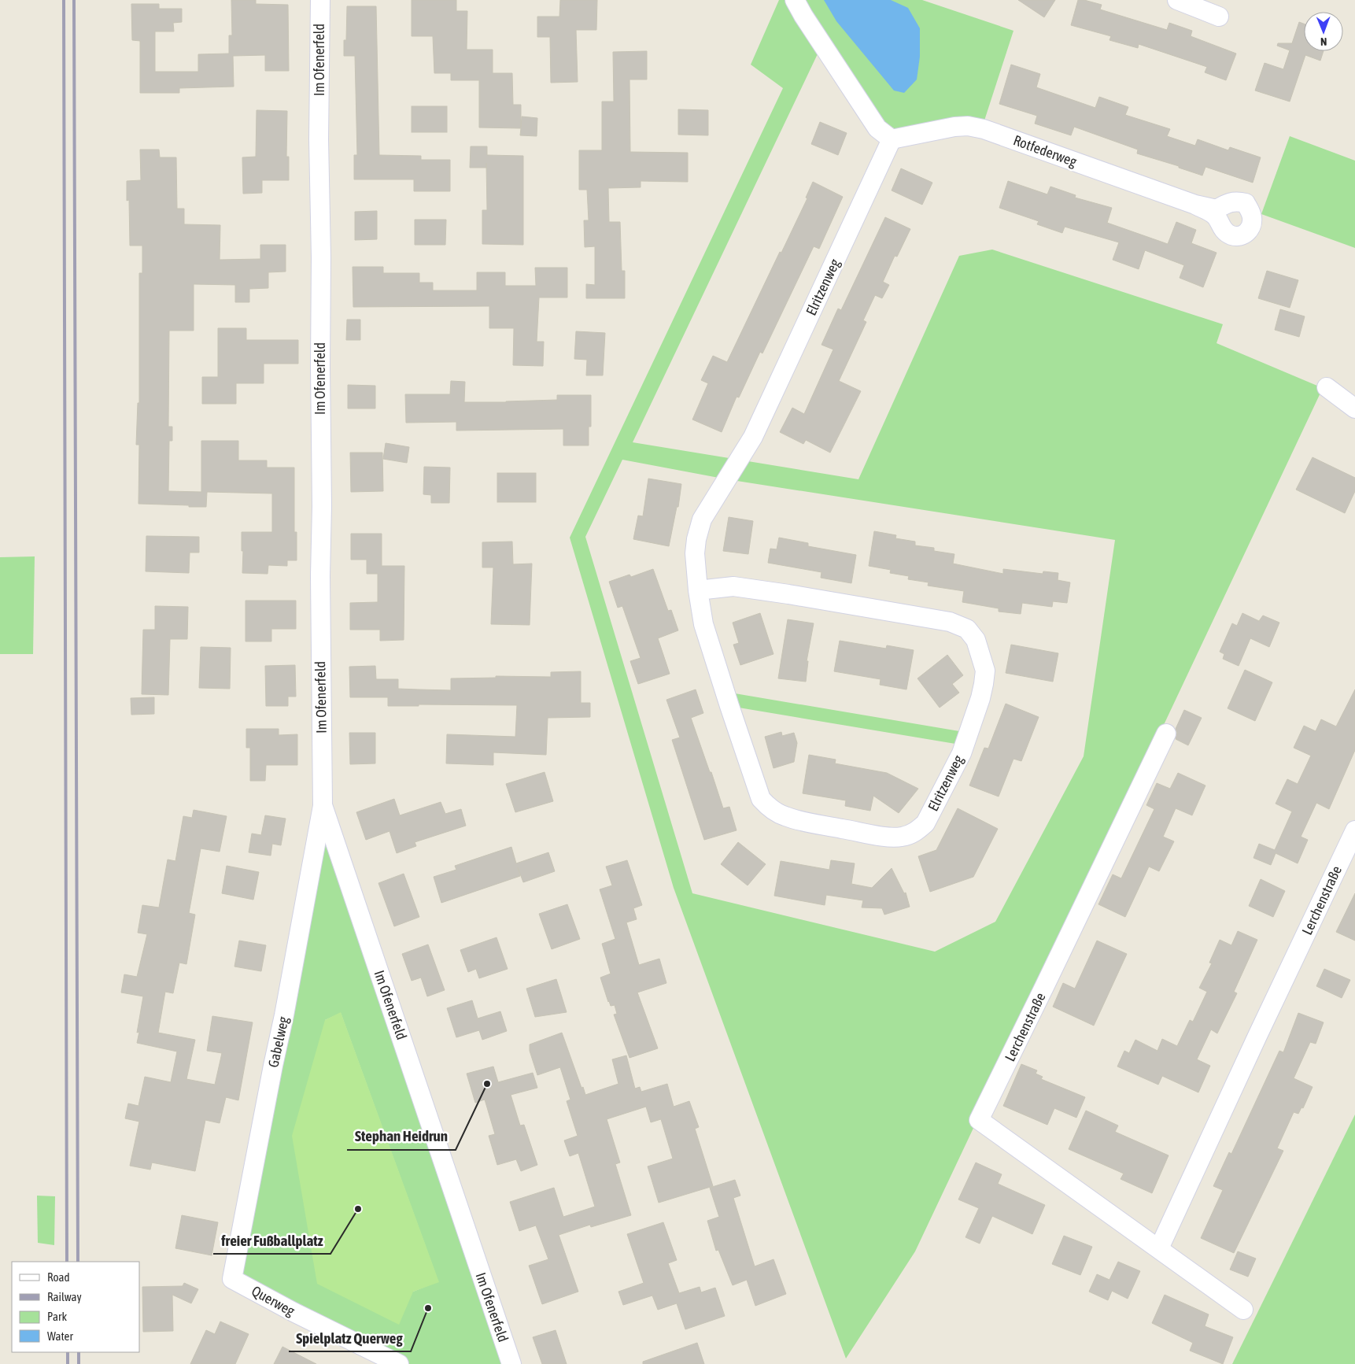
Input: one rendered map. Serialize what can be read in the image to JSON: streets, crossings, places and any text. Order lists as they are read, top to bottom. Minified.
{"streets":{"street":["Im Ofenerfeld","Rotfederweg","Elritzenweg","Lerchenstraße","Gabelweg","Querweg"]},"crossings":[["Im Ofenerfeld","Gabelweg"],["Rotfederweg","Elritzenweg"],["Gabelweg","Querweg"]],"places":["Stephan Heidrun","freier Fußballplatz","Spielplatz Querweg"],"legend":["Road","Railway","Park","Water"],"north":"bottom"}
